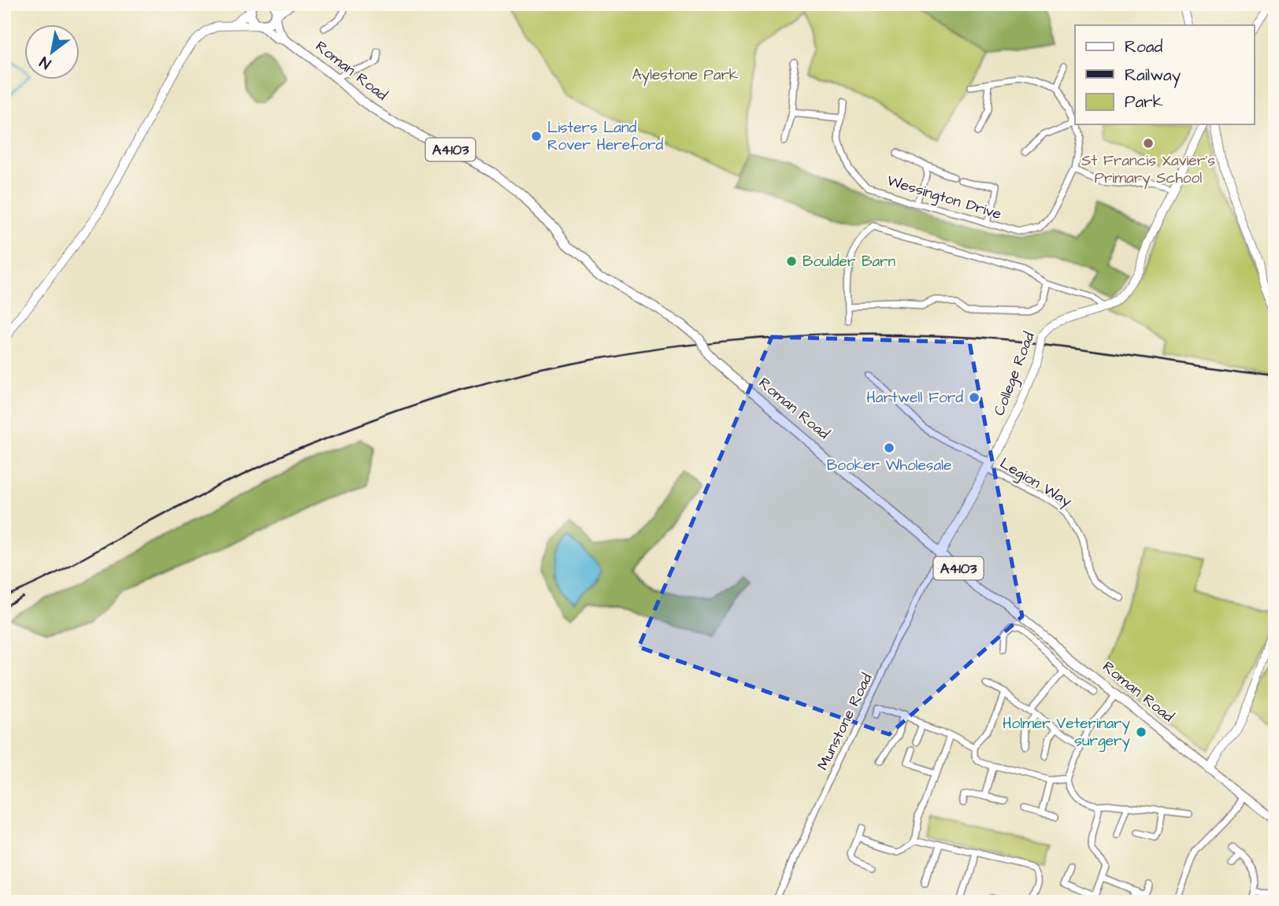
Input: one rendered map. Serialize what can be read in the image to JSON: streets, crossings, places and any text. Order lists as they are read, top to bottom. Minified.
{"streets":{"highway":["A4103"],"main road":["Roman Road"],"street":["Wessington Drive","College Road","Legion Way","Munstone Road"]},"crossings":[["Roman Road","A4103"],["Roman Road","College Road"],["Roman Road","Munstone Road"],["College Road","Legion Way"],["College Road","Munstone Road"]],"parks":["Aylestone Park"],"places":["Listers Land Rover Hereford","St Francis Xavier's Primary School","Boulder Barn","Hartwell Ford","Booker Wholesale","Holmer Veterinary surgery"],"legend":["Road","Railway","Park"],"north":"bottom left"}
